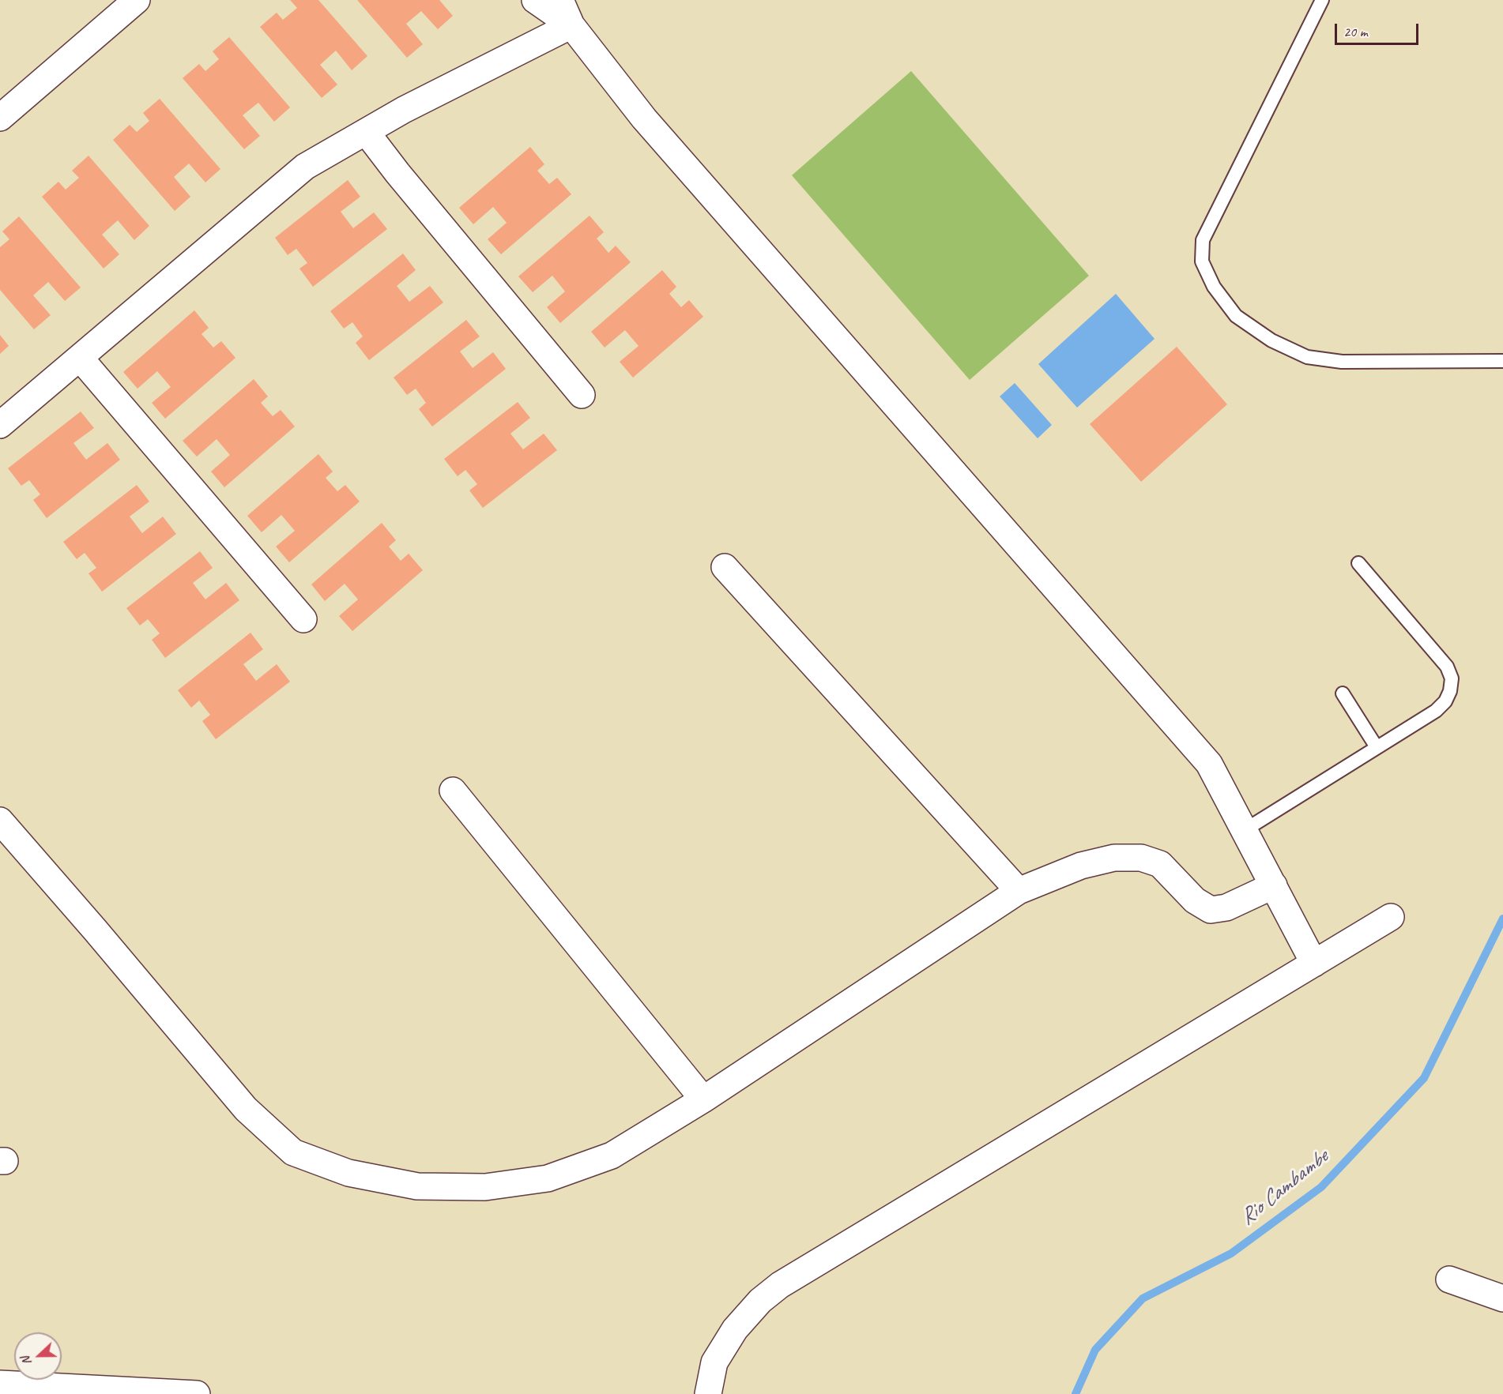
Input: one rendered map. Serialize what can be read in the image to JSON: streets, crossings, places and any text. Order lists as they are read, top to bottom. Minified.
{"water":["Rio Cambambe"],"scale_bar":"20 m","north":"left"}
